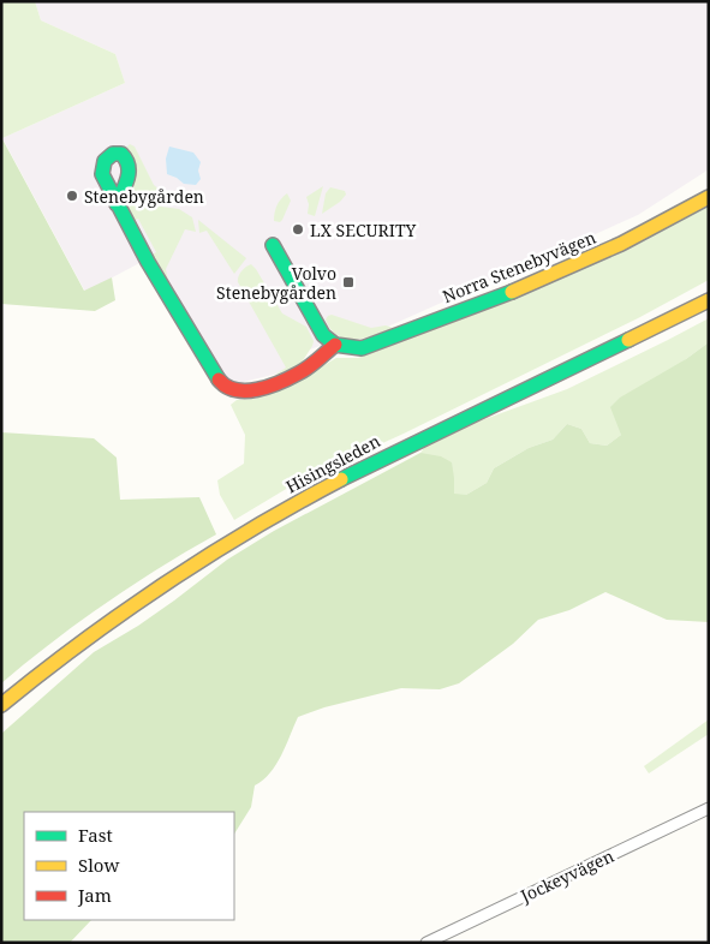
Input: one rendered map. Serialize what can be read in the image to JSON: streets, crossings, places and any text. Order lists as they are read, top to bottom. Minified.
{"streets":{"main road":["Norra Stenebyvägen","Hisingsleden"],"street":["Jockeyvägen"]},"places":{"other":["Stenebygården","LX SECURITY"],"transit":["Volvo Stenebygården"]},"legend":["Fast","Slow","Jam"]}
